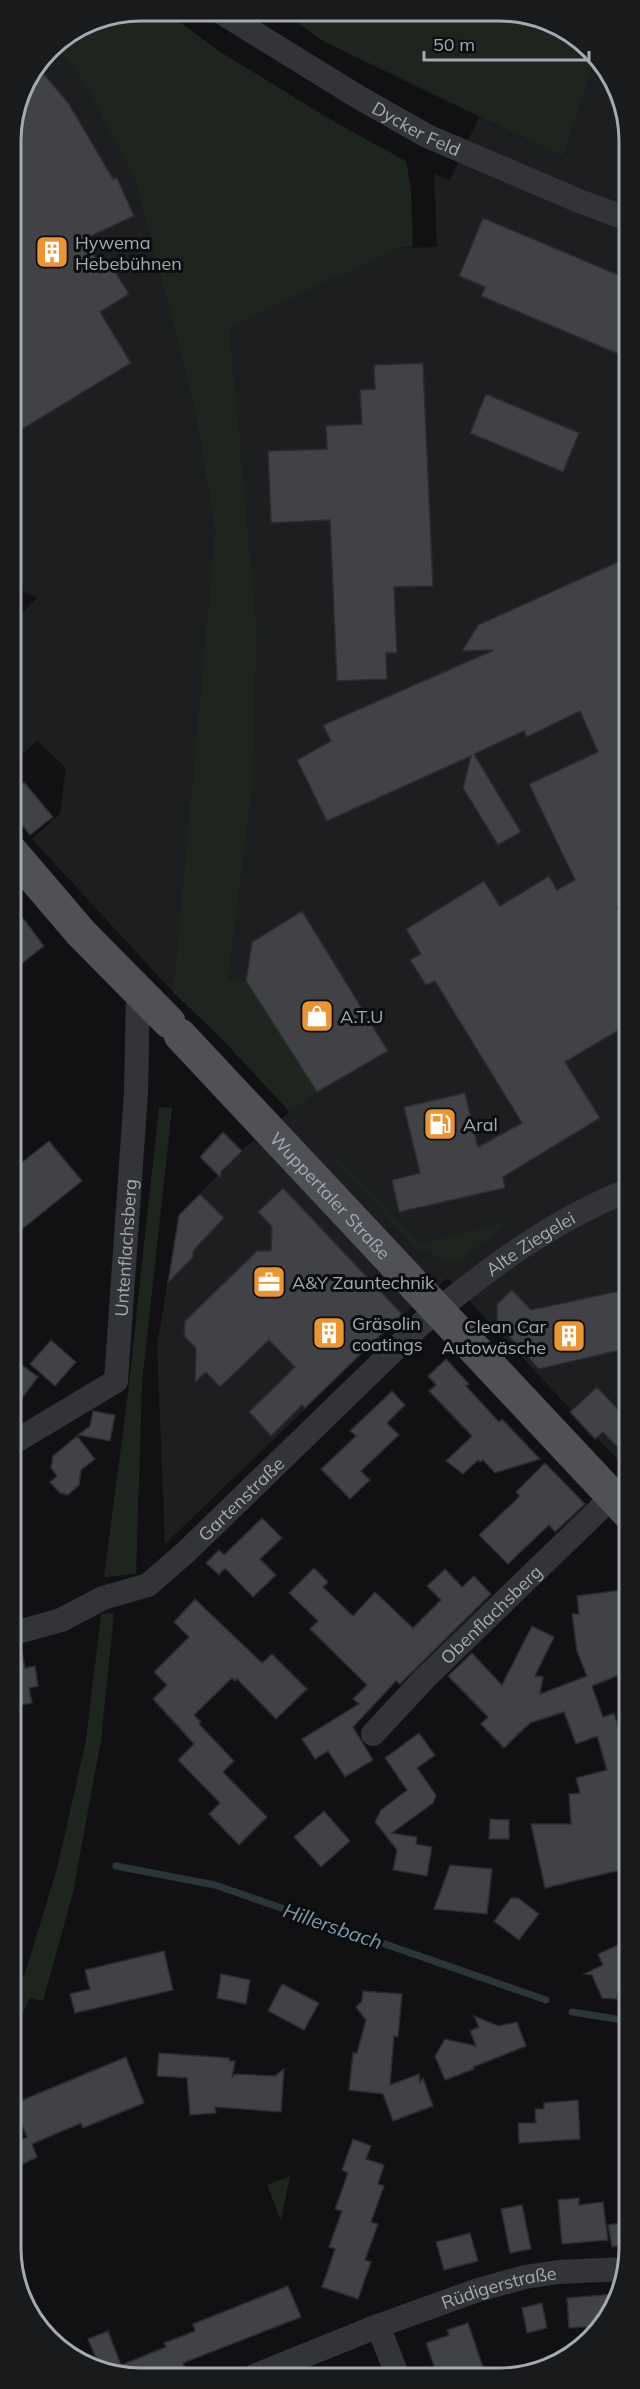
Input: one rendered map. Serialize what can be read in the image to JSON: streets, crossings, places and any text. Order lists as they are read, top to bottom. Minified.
{"streets":{"main road":["Wuppertaler Straße"],"street":["Dycker Feld","Alte Ziegelei","Untenflachsberg","Gartenstraße","Obenflachsberg","Rüdigerstraße"]},"crossings":[["Wuppertaler Straße","Alte Ziegelei"],["Wuppertaler Straße","Untenflachsberg"],["Wuppertaler Straße","Gartenstraße"],["Alte Ziegelei","Gartenstraße"]],"water":["Hillersbach"],"places":{"building":["Hywema Hebebühnen","Gräsolin coatings","Clean Car Autowäsche"],"shop":["A.T.U"],"fuel station":["Aral"],"office":["A&Y Zauntechnik"]},"scale_bar":"50 m"}
